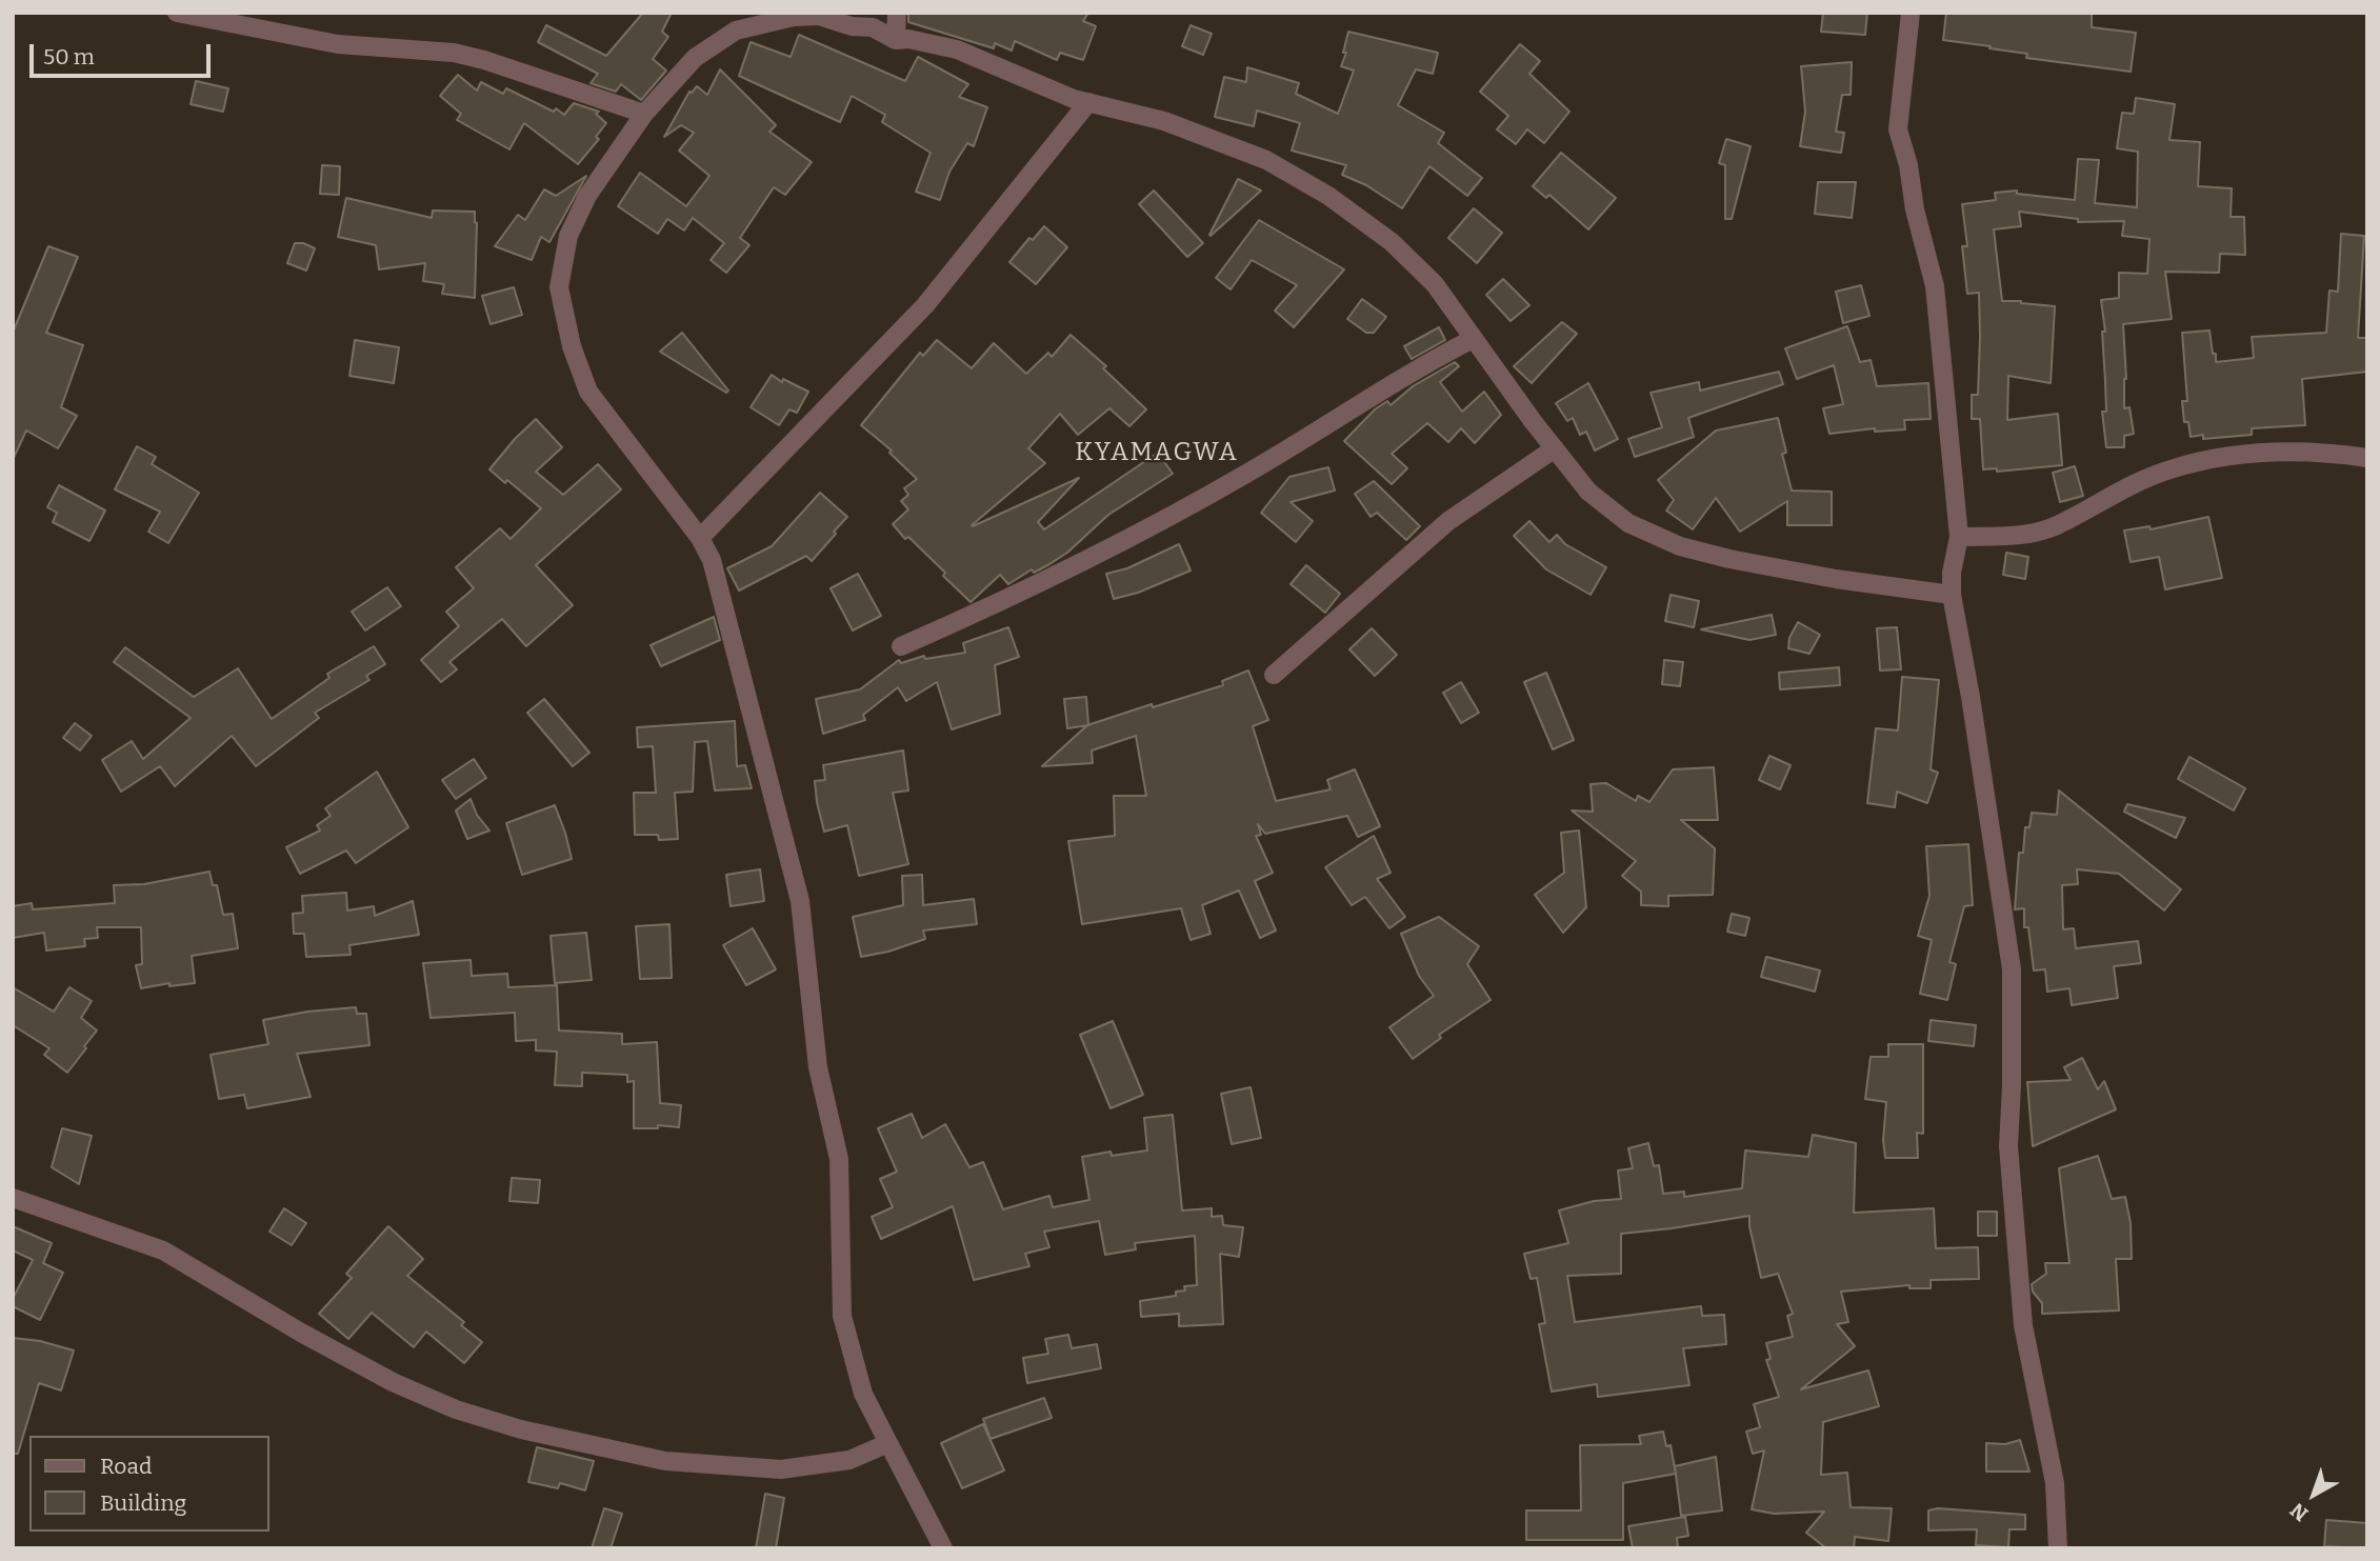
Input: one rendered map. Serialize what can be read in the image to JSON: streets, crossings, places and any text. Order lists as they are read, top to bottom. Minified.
{"districts":["KYAMAGWA"],"legend":["Road","Building"],"scale_bar":"50 m","north":"bottom left"}
